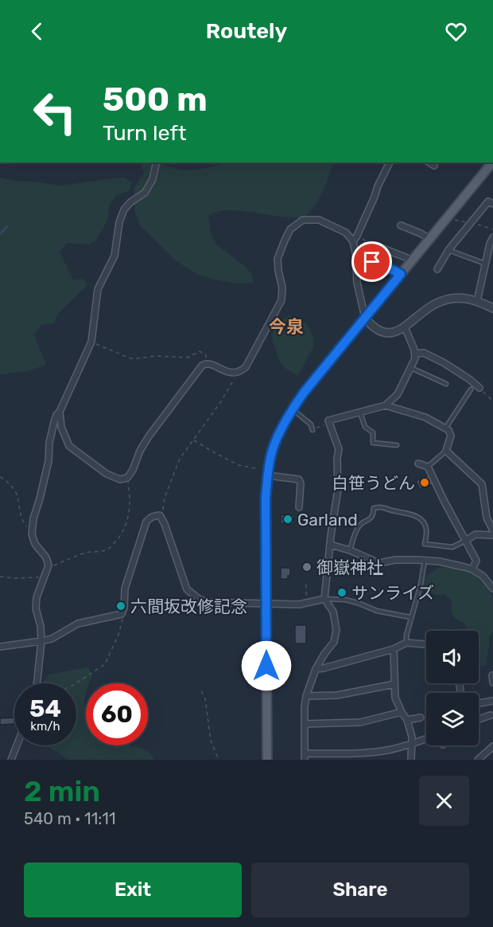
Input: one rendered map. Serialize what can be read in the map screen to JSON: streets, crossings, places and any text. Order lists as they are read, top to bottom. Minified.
{"districts":["今泉"],"places":["白笹うどん","Garland","御嶽神社","サンライズ","六間坂改修記念"],"page":{"header":"Routely","turn":["500 m","Turn left"],"speed":"54 km/h","limit":"60","heading":["2 min","540 m · 11:11"],"buttons":["Exit","Share"]}}
